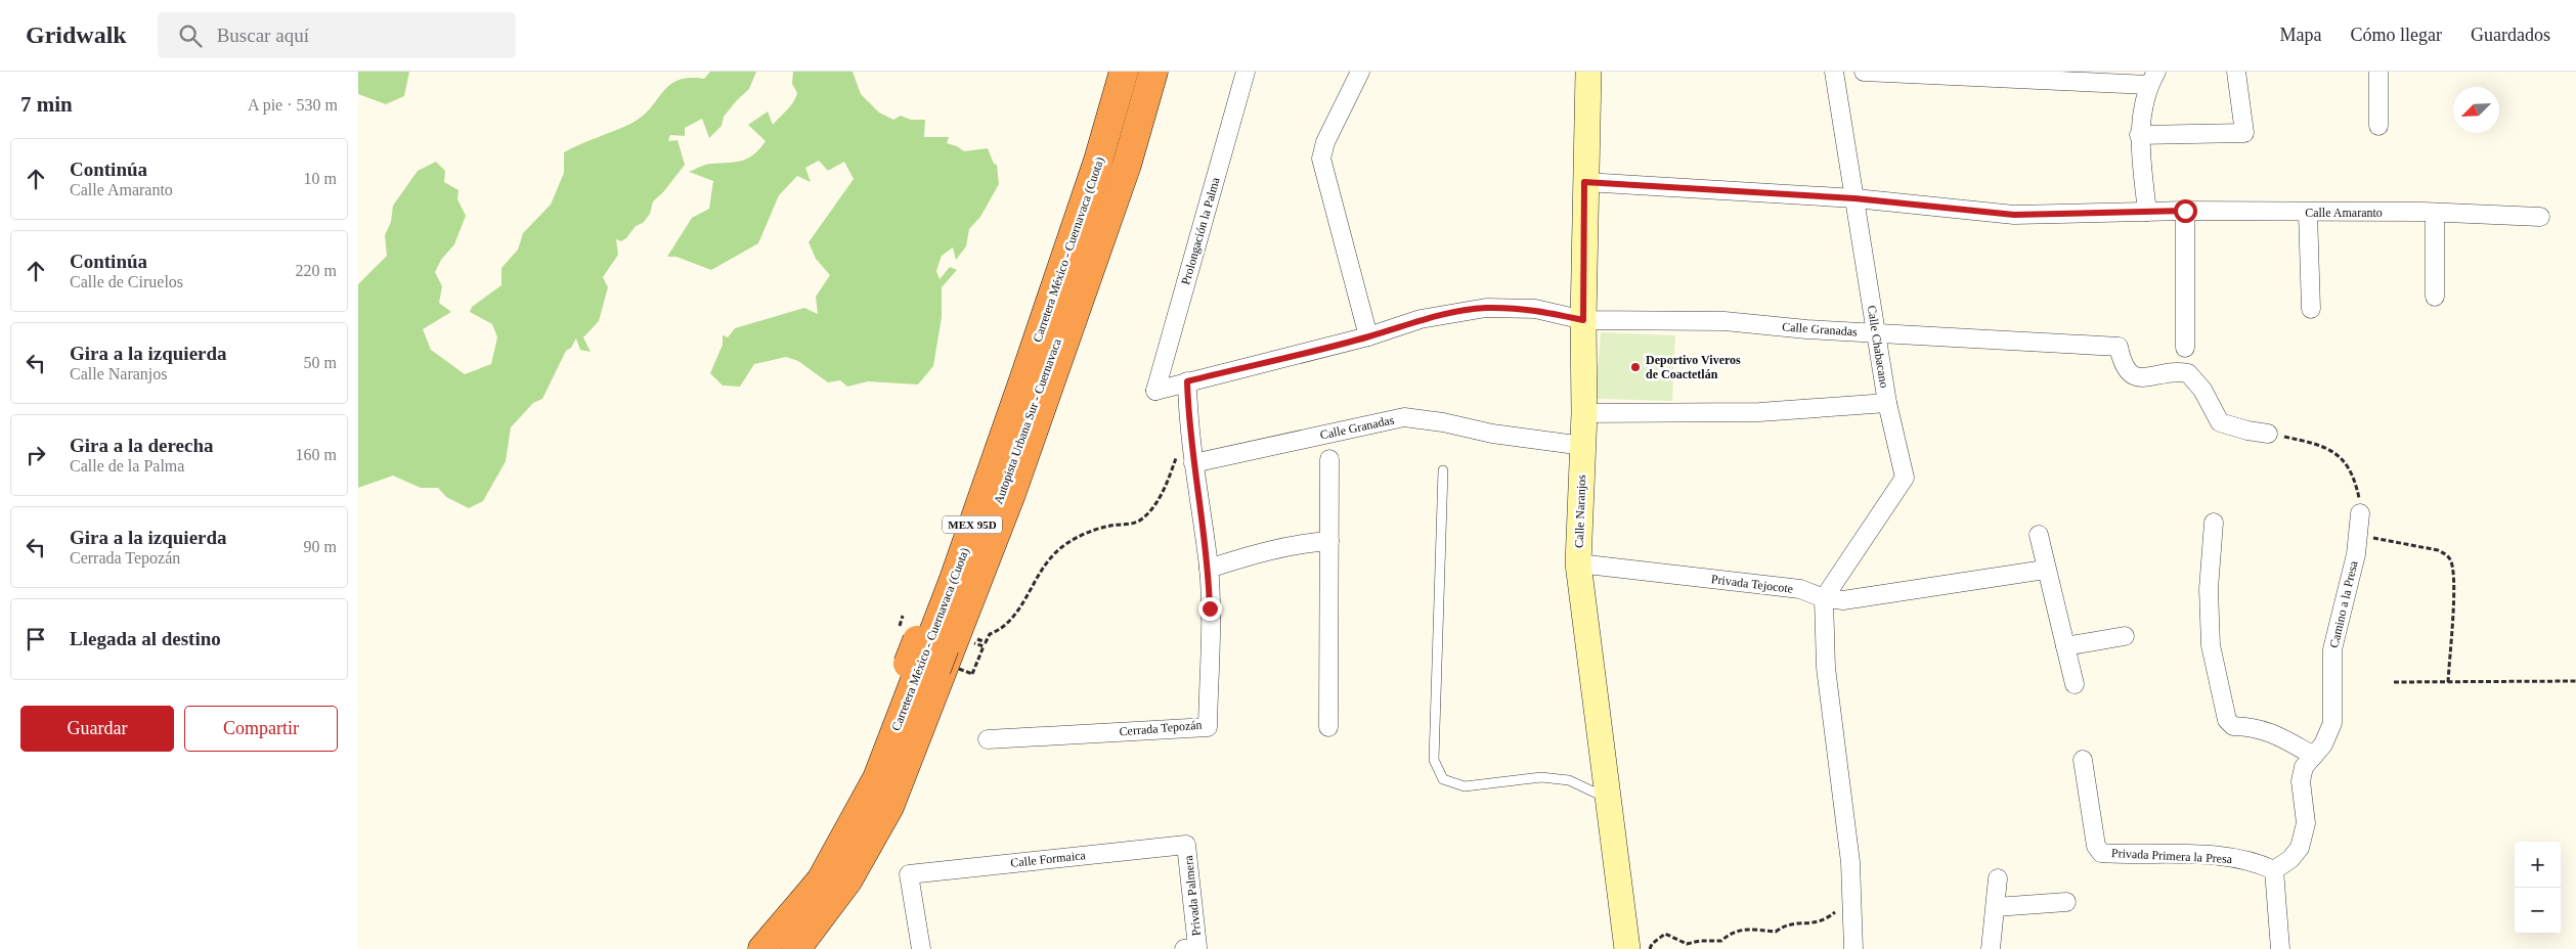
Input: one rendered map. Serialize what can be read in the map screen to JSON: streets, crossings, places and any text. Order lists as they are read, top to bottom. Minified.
{"streets":{"highway":["Carretera México - Cuernavaca (Cuota)","Autopista Urbana Sur - Cuernavaca","MEX 95D"],"street":["Calle Amaranto","Prolongación la Palma","Calle Granadas","Calle Chabacano","Calle Naranjos","Privada Tejocote","Camino a la Presa","Cerrada Tepozán","Privada Primera la Presa","Calle Formaica","Privada Palmera"]},"crossings":[["Calle Amaranto","Calle Chabacano"],["Calle Amaranto","Calle Naranjos"],["Prolongación la Palma","Calle Granadas"],["Calle Granadas","Calle Chabacano"],["Calle Granadas","Calle Naranjos"],["Calle Granadas","Cerrada Tepozán"],["Calle Chabacano","Privada Tejocote"],["Calle Naranjos","Privada Tejocote"],["Camino a la Presa","Privada Primera la Presa"],["Calle Formaica","Privada Palmera"]],"places":["Deportivo Viveros de Coactetlán"],"north":"bottom left","page":{"header":"Gridwalk","search":"Buscar aquí","nav":["Mapa","Cómo llegar","Guardados"],"heading":["7 min","A pie · 530 m"],"list":[["Continúa","Calle Amaranto","10 m"],["Continúa","Calle de Ciruelos","220 m"],["Gira a la izquierda","Calle Naranjos","50 m"],["Gira a la derecha","Calle de la Palma","160 m"],["Gira a la izquierda","Cerrada Tepozán","90 m"],"Llegada al destino"],"buttons":["Guardar","Compartir"],"map_buttons":["+","−"]}}
